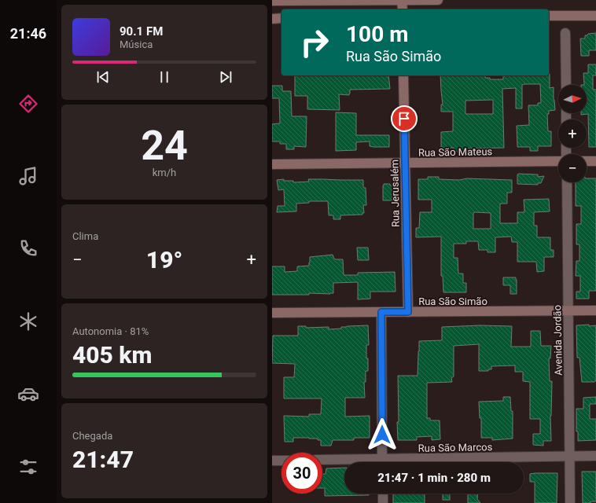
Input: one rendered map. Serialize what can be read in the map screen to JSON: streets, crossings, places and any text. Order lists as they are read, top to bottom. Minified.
{"streets":{"street":["Rua São Mateus","Rua Jerusalém","Rua São Simão","Avenida Jordão","Rua São Marcos"]},"crossings":[["Rua São Mateus","Rua Jerusalém"],["Rua Jerusalém","Rua São Simão"],["Rua São Simão","Avenida Jordão"],["Avenida Jordão","Rua São Marcos"]],"north":"right","page":{"tabs":"21:46","turn":["100 m","Rua São Simão"],"song":["90.1 FM","Música"],"map_buttons":["+","−"],"tile":[["24","km/h"],"Clima",["Autonomia · 81%","405 km"],["Chegada","21:47"]],"heat":["−","19°","+"],"limit":"30","trip":"21:47 · 1 min · 280 m"}}
